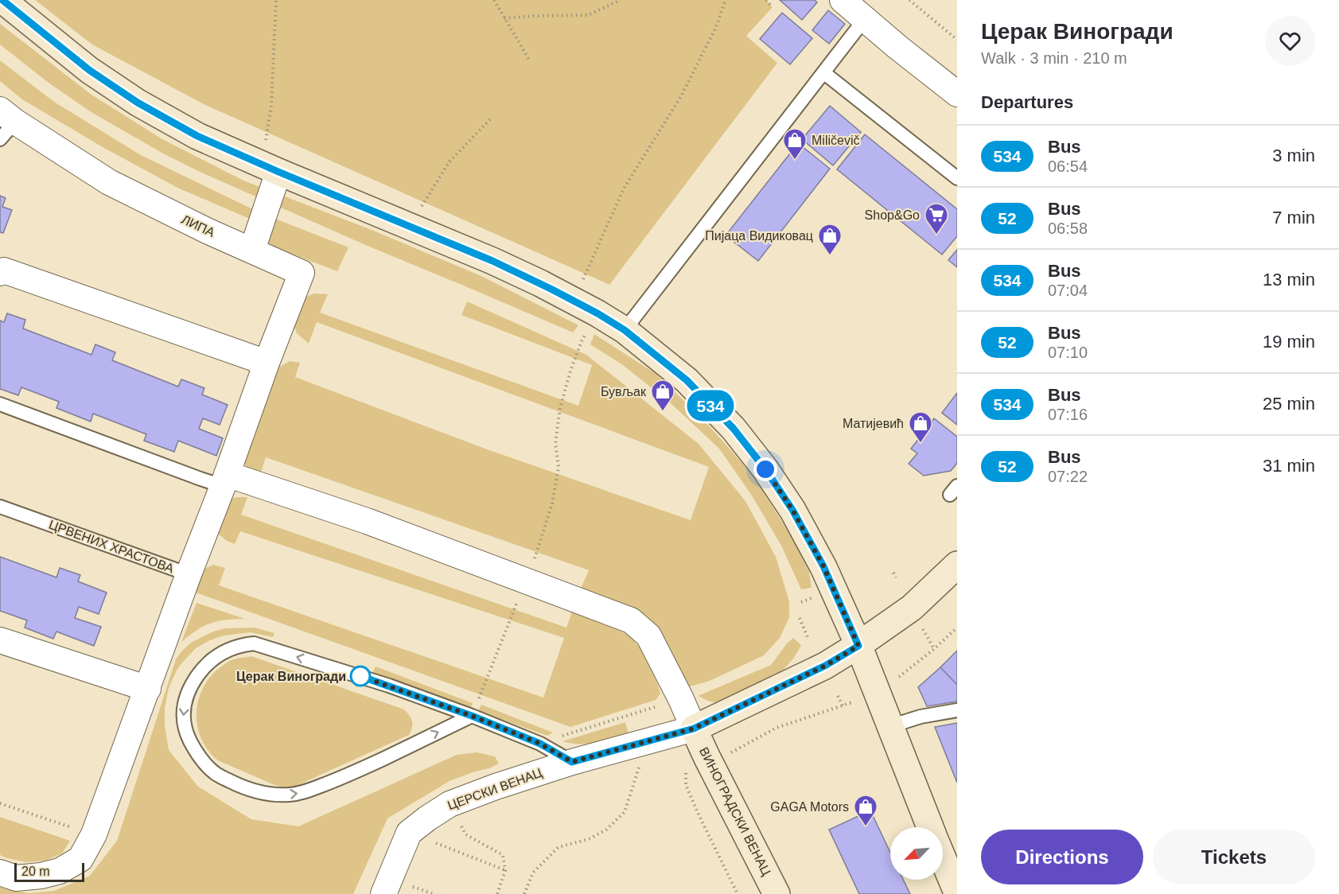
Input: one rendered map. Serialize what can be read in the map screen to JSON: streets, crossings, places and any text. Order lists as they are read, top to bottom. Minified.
{"streets":{"main road":["ЦЕРСКИ ВЕНАЦ","ВИНОГРАДСКИ ВЕНАЦ"],"street":["ЛИПА","ЦРВЕНИХ ХРАСТОВА"]},"crossings":[["ЛИПА","ЦРВЕНИХ ХРАСТОВА"],["ЦЕРСКИ ВЕНАЦ","ВИНОГРАДСКИ ВЕНАЦ"]],"places":{"shop":["Miličevič","Пијаца Видиковац","Бувљак","Матијевић","GAGA Motors"],"supermarket":["Shop&Go"],"other":["Церак Виногради"]},"lines":["bus line 534"],"scale_bar":"20 m","north":"bottom left","page":{"on_map":"534","heading":[["Церак Виногради","Walk · 3 min · 210 m"],"Departures"],"list":[{"mark":"534","name":"Bus","note":"06:54","value":"3 min"},{"mark":"52","name":"Bus","note":"06:58","value":"7 min"},{"mark":"534","name":"Bus","note":"07:04","value":"13 min"},{"mark":"52","name":"Bus","note":"07:10","value":"19 min"},{"mark":"534","name":"Bus","note":"07:16","value":"25 min"},{"mark":"52","name":"Bus","note":"07:22","value":"31 min"}],"buttons":["Directions","Tickets"],"scale":"20 m"}}
